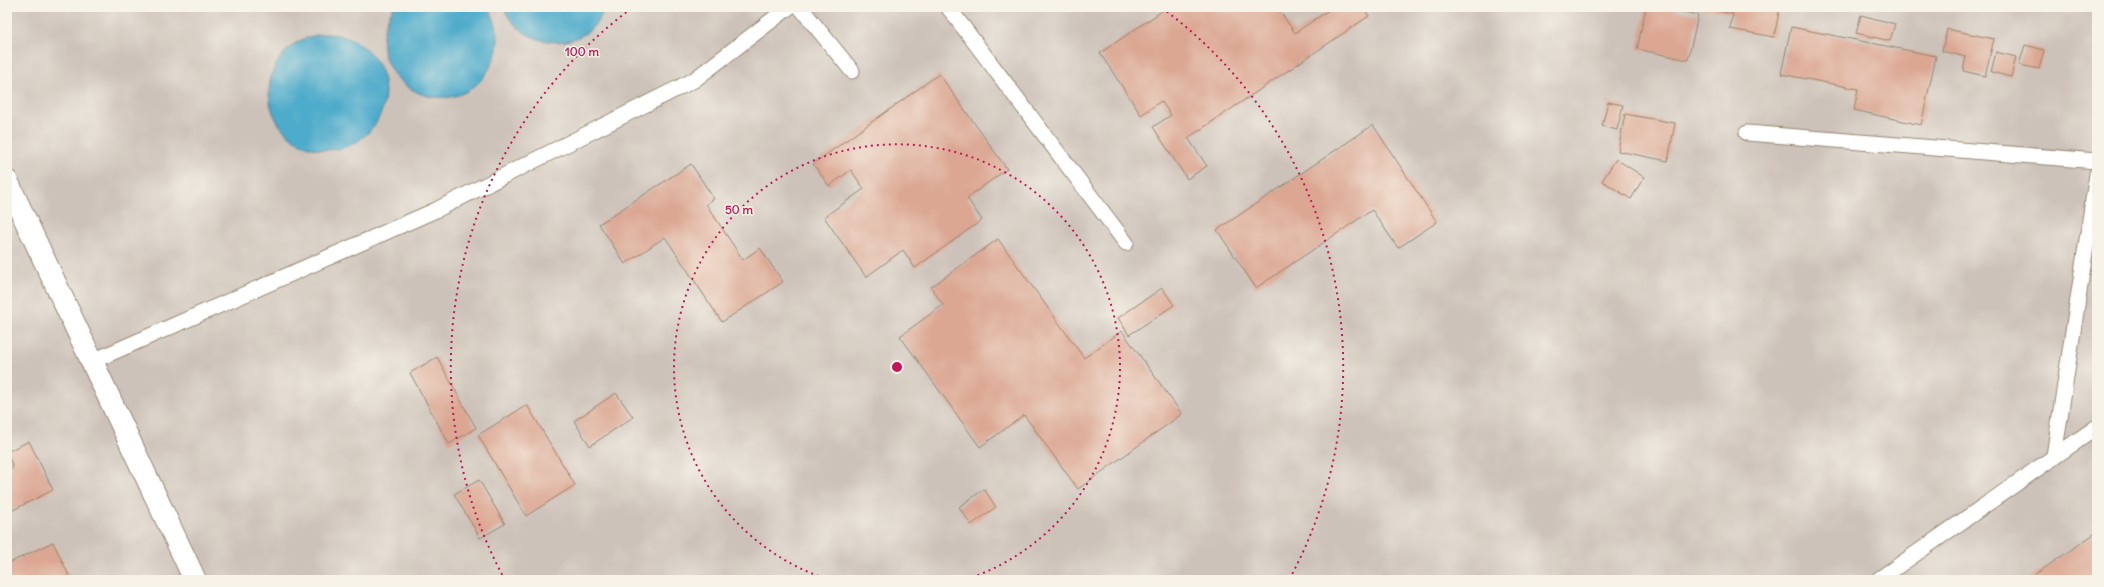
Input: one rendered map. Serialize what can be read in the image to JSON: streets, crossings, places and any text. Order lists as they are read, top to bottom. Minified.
{"rings":["100 m","50 m"]}
